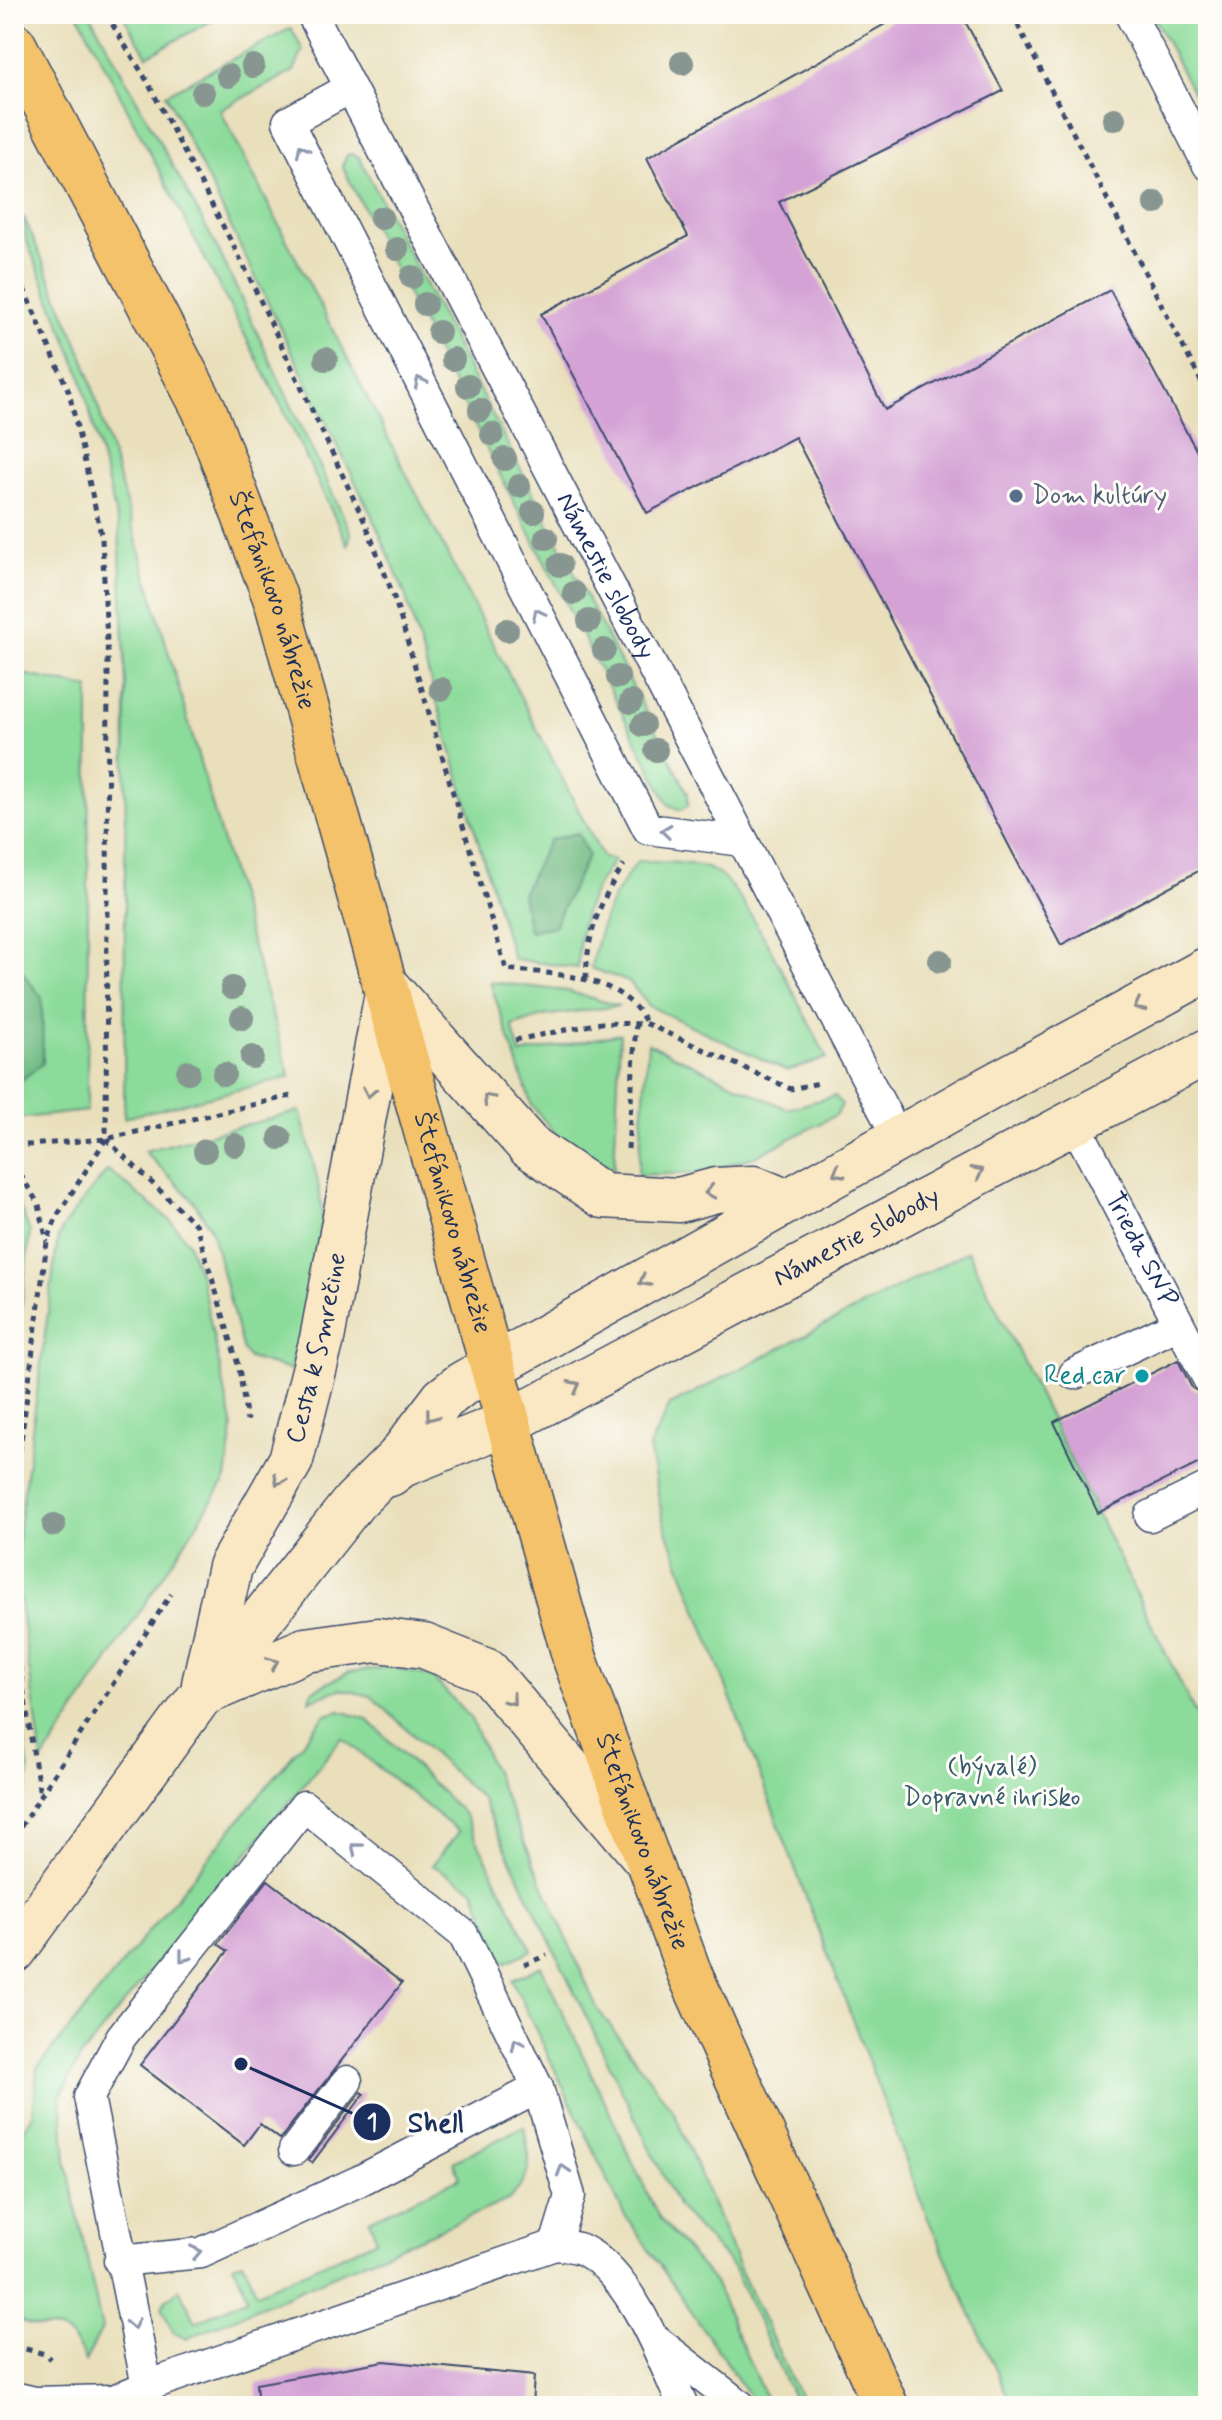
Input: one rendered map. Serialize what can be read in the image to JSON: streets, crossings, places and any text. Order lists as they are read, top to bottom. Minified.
{"streets":{"main road":["Štefánikovo nábrežie"],"street":["Námestie slobody","Cesta k Smrečine"],"lane":["Trieda SNP"]},"crossings":[["Námestie slobody","Štefánikovo nábrežie"],["Námestie slobody","Trieda SNP"],["Námestie slobody","Cesta k Smrečine"],["Štefánikovo nábrežie","Cesta k Smrečine"]],"one_way":["Cesta k Smrečine"],"parks":["(bývalé) Dopravné ihrisko"],"places":["Dom kultúry","Red car","Shell"]}
